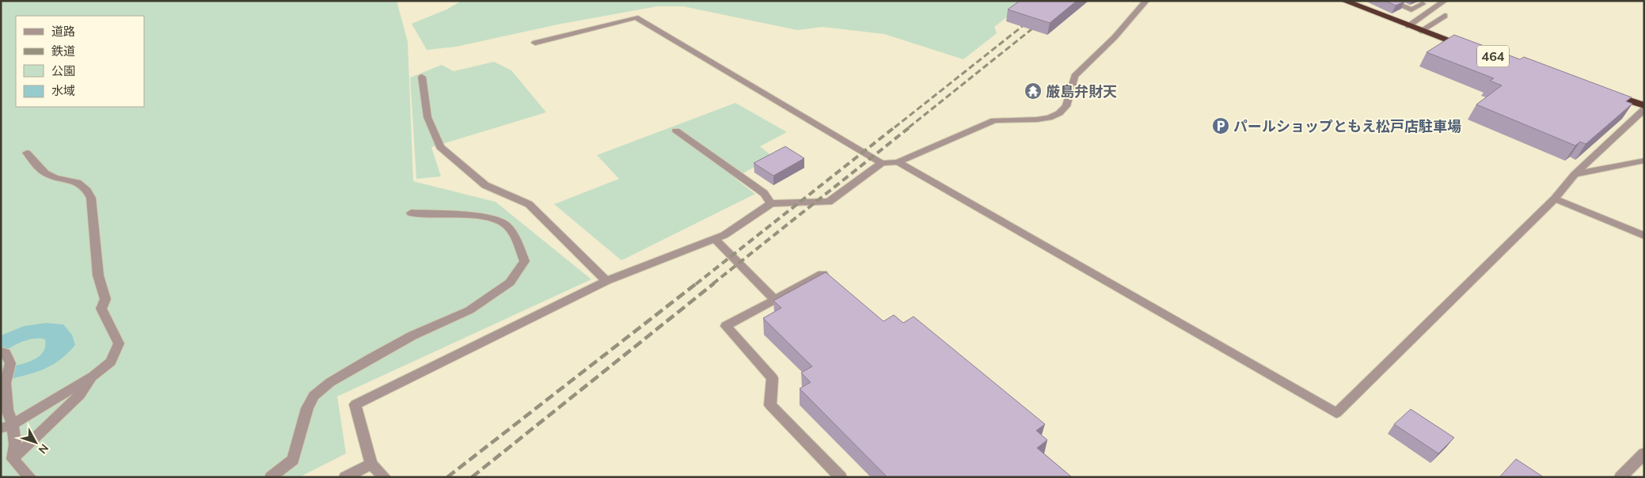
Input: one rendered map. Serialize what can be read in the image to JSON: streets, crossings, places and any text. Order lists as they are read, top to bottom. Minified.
{"streets":{"highway":["464"]},"places":{"temple":["厳島弁財天"],"parking":["パールショップともえ松戸店駐車場"]},"legend":["道路","鉄道","公園","水域"],"north":"bottom right"}
